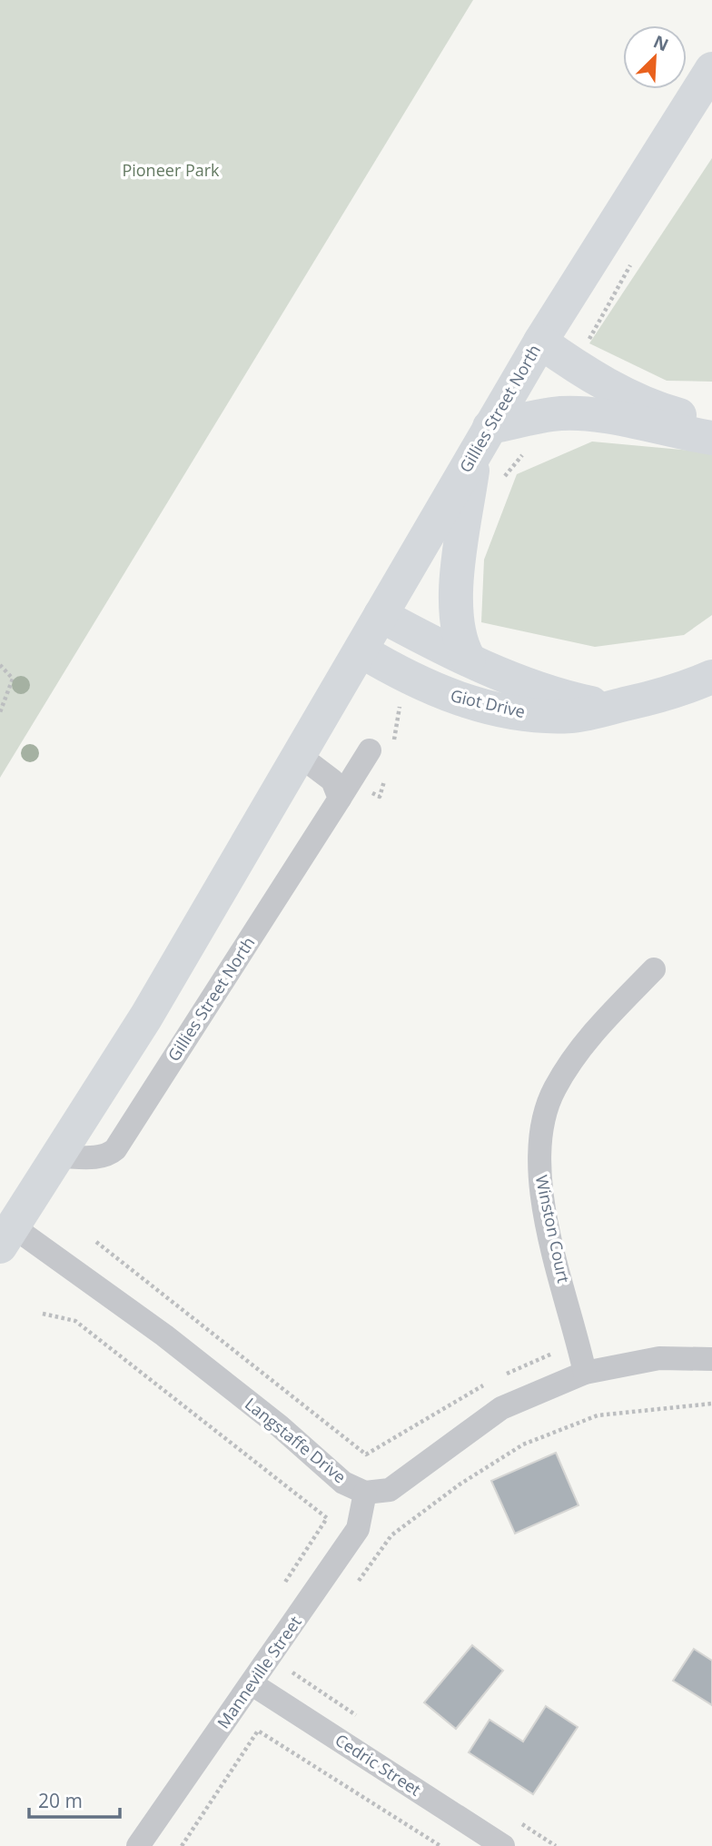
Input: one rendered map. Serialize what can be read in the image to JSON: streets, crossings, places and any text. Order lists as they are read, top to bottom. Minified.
{"streets":{"main road":["Gillies Street North","Giot Drive"],"street":["Winston Court","Langstaffe Drive","Manneville Street","Cedric Street"]},"crossings":[["Gillies Street North","Giot Drive"],["Gillies Street North","Langstaffe Drive"],["Langstaffe Drive","Manneville Street"],["Manneville Street","Cedric Street"]],"parks":["Pioneer Park"],"scale_bar":"20 m","north":"top right"}
